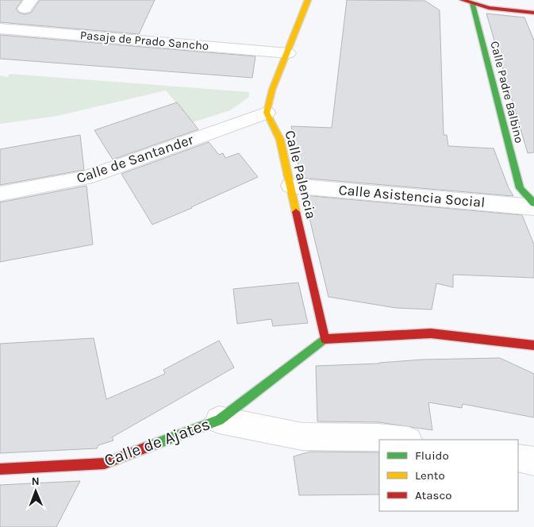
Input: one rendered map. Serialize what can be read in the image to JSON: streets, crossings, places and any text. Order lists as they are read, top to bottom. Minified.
{"streets":{"street":["Pasaje de Prado Sancho","Calle Padre Balbino","Calle de Santander","Calle Palencia","Calle Asistencia Social","Calle de Ajates"]},"crossings":[["Calle de Santander","Calle Palencia"],["Calle Palencia","Calle Asistencia Social"],["Calle Palencia","Calle de Ajates"]],"legend":["Fluido","Lento","Atasco"],"north":"top"}
